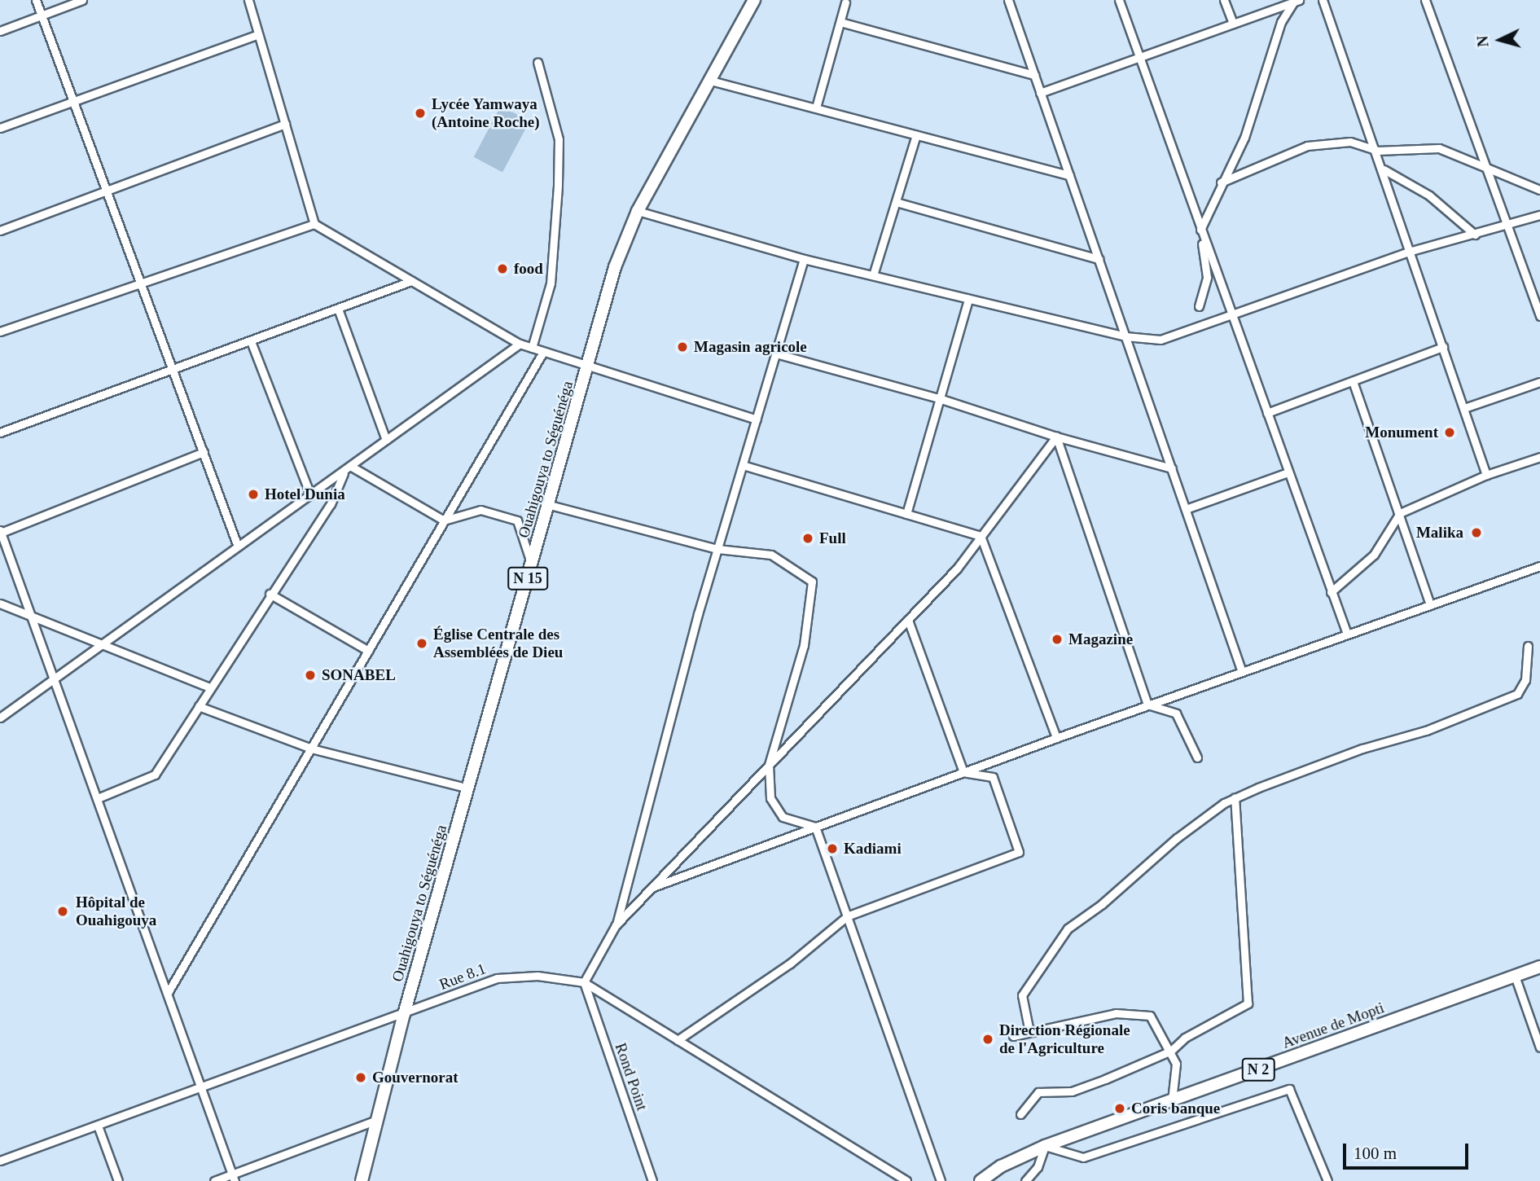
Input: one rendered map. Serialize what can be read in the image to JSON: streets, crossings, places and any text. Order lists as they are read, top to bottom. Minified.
{"streets":{"main road":["Ouahigouya to Séguénéga","N 15","Avenue de Mopti","N 2"],"street":["Rue 8.1","Rond Point"]},"crossings":[["Ouahigouya to Séguénéga","Rue 8.1"],["Rue 8.1","Rond Point"]],"places":["Lycée Yamwaya (Antoine Roche)","food","Magasin agricole","Monument","Hotel Dunia","Malika","Full","Magazine","Église Centrale des Assemblées de Dieu","SONABEL","Kadiami","Hôpital de Ouahigouya","Direction Régionale de l'Agriculture","Gouvernorat","Coris banque"],"scale_bar":"100 m","north":"left"}
